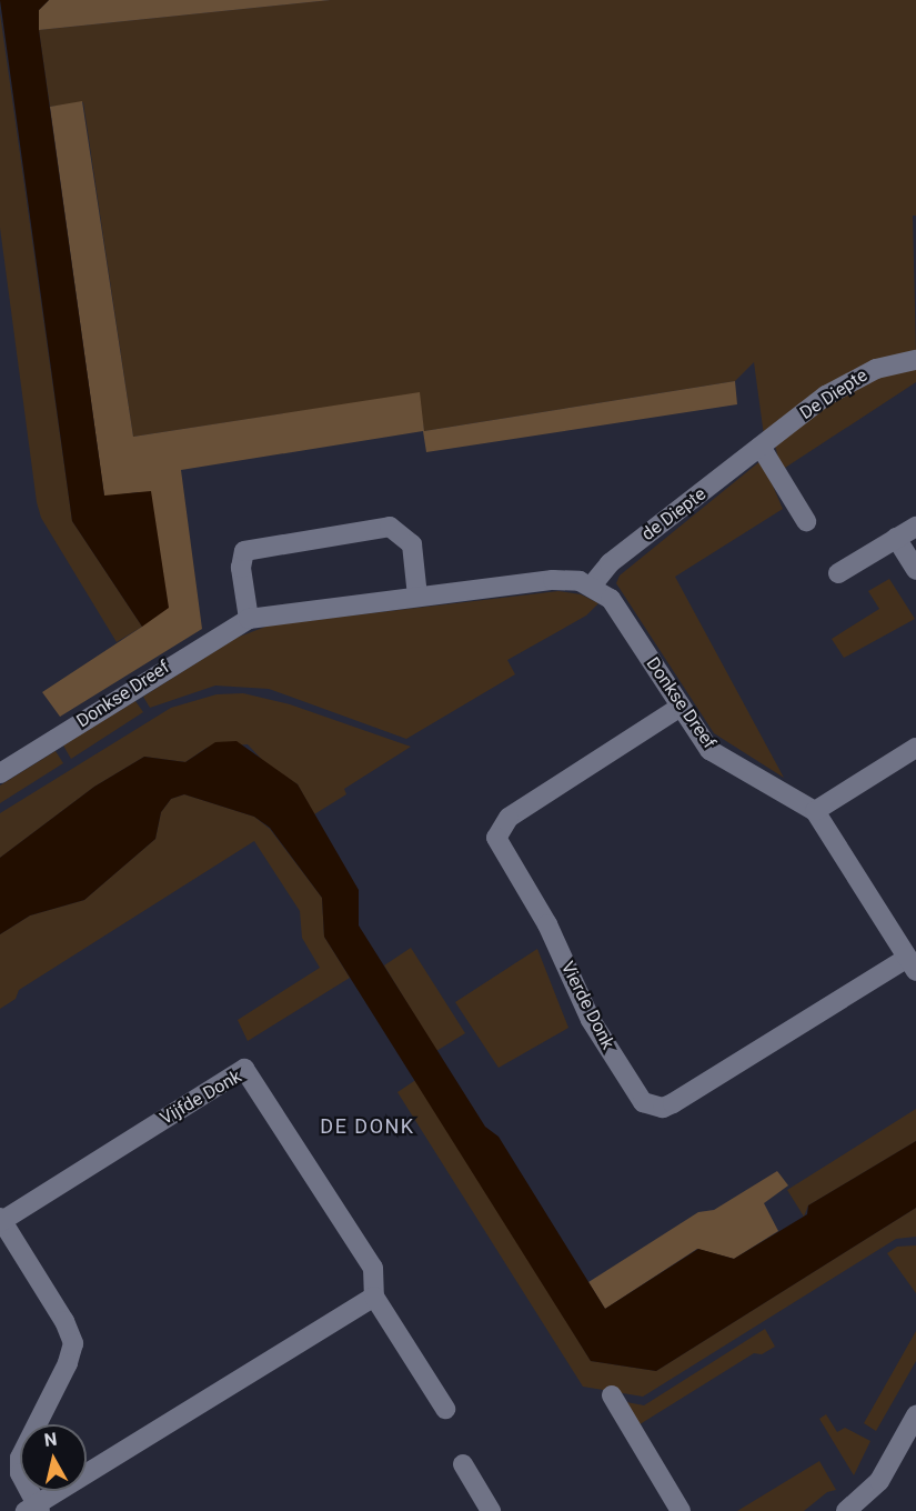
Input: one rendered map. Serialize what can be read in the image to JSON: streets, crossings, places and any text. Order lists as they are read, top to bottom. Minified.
{"streets":{"street":["De Diepte","de Diepte","Donkse Dreef","Vierde Donk","Vijfde Donk"]},"crossings":[["De Diepte","de Diepte"],["de Diepte","Donkse Dreef"],["Donkse Dreef","Vierde Donk"]],"districts":["DE DONK"],"north":"top"}
